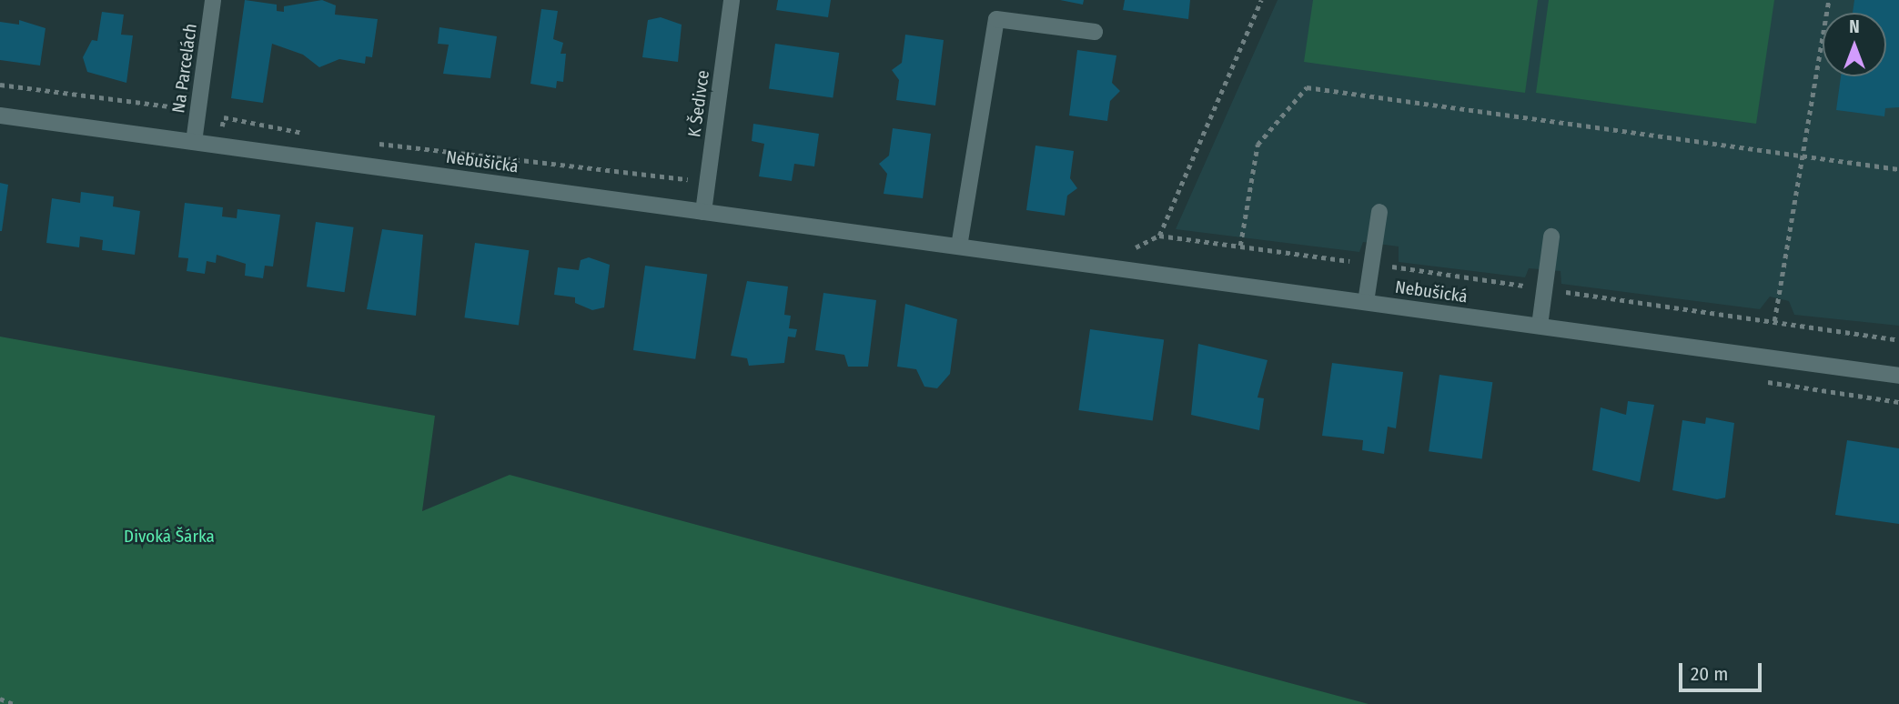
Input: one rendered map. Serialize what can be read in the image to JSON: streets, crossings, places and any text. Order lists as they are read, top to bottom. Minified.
{"streets":{"street":["Na Parcelách","K Šedivce","Nebušická"]},"crossings":[["Na Parcelách","Nebušická"],["K Šedivce","Nebušická"]],"parks":["Divoká Šárka"],"scale_bar":"20 m","north":"top"}
